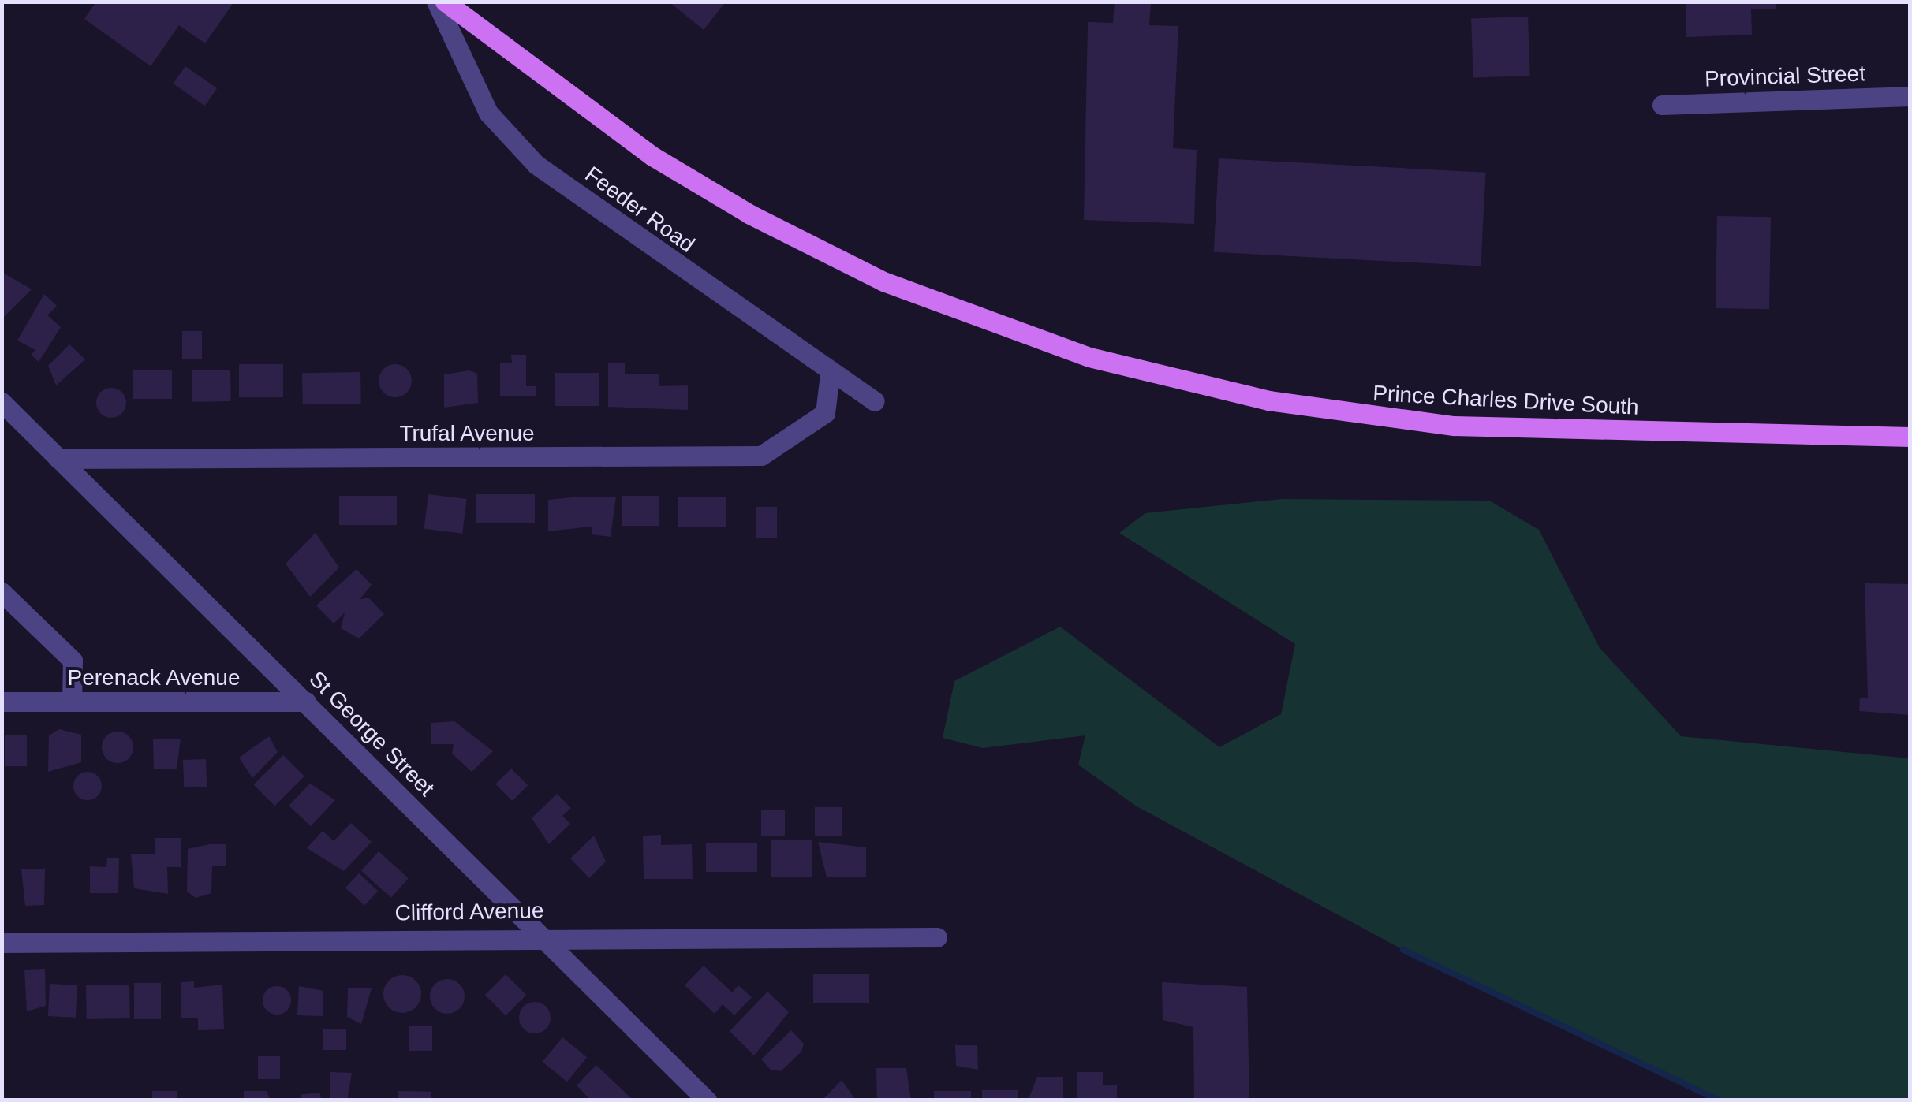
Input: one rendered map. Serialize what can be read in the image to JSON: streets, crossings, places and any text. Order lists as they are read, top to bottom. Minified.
{"streets":{"main road":["Prince Charles Drive South"],"street":["Provincial Street","Feeder Road","Trufal Avenue","Perenack Avenue","St George Street","Clifford Avenue"]},"crossings":[["Feeder Road","Trufal Avenue"],["Trufal Avenue","St George Street"],["Perenack Avenue","St George Street"],["St George Street","Clifford Avenue"]]}
